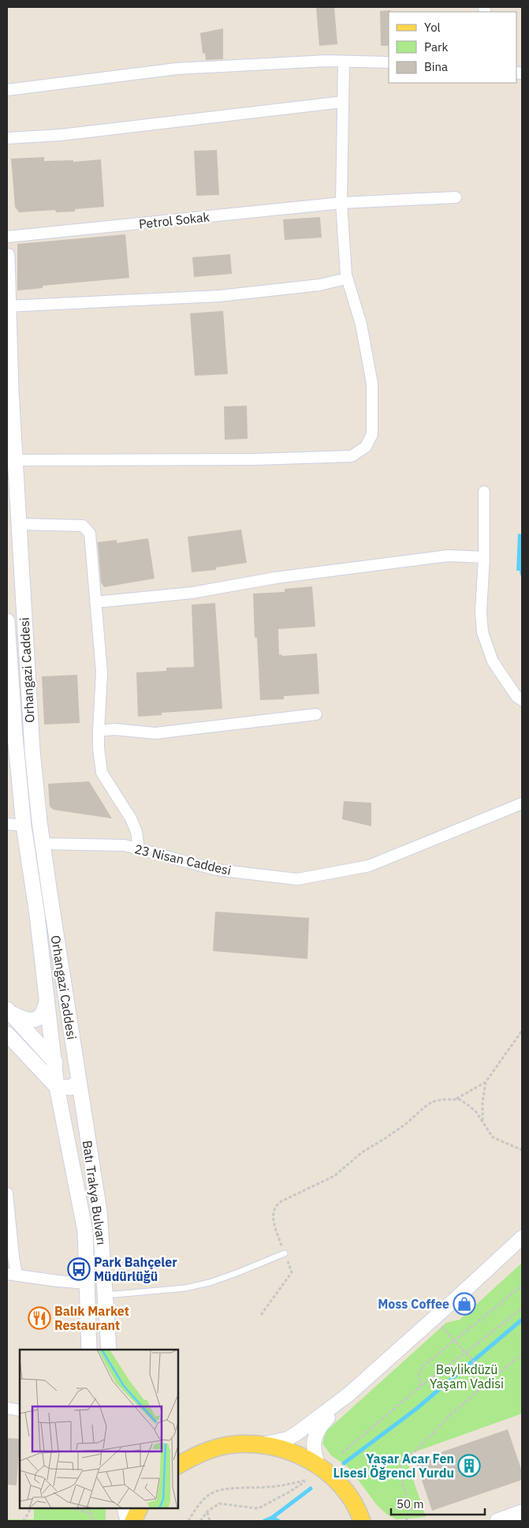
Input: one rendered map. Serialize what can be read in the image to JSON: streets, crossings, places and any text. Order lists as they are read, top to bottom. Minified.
{"streets":{"main road":["Orhangazi Caddesi","Batı Trakya Bulvarı"],"street":["Petrol Sokak","23 Nisan Caddesi"]},"crossings":[["Orhangazi Caddesi","23 Nisan Caddesi"],["Orhangazi Caddesi","Batı Trakya Bulvarı"]],"parks":["Beylikdüzü Yaşam Vadisi"],"places":{"bus stop":["Park Bahçeler Müdürlüğü"],"shop":["Moss Coffee"],"restaurant":["Balık Market Restaurant"],"building":["Yaşar Acar Fen Lisesi Öğrenci Yurdu"]},"legend":["Yol","Park","Bina"],"scale_bar":"50 m"}
